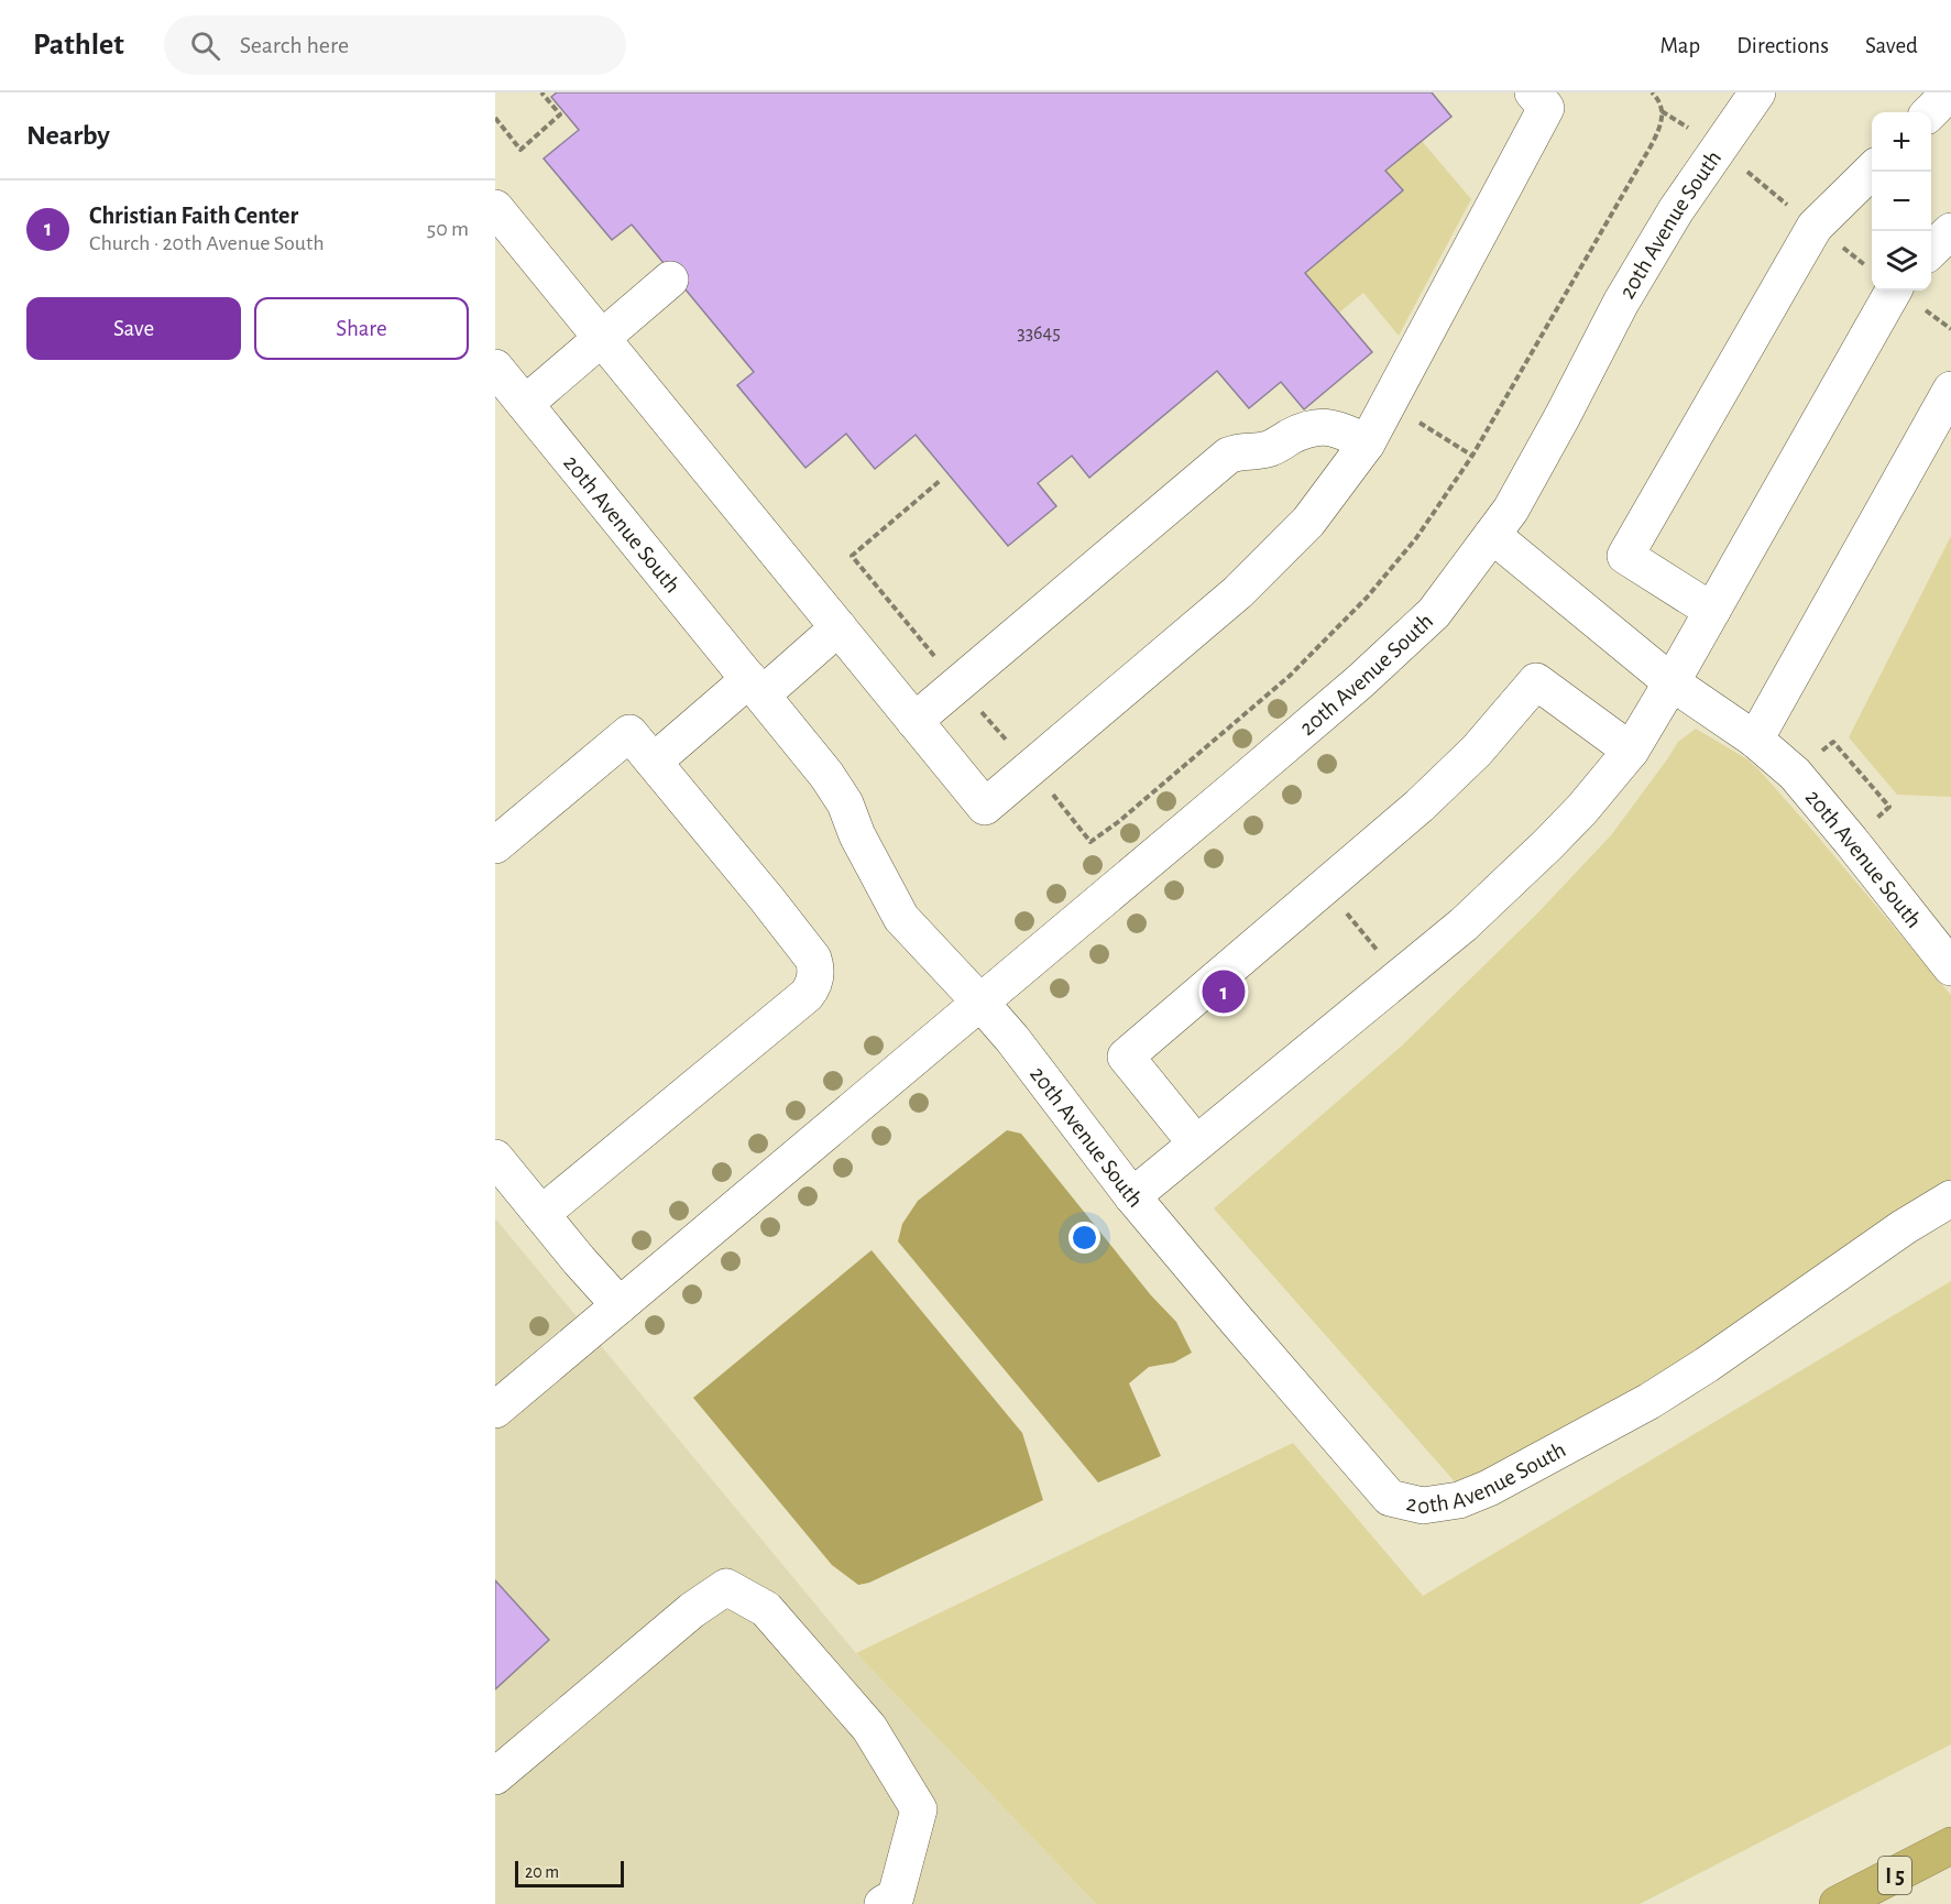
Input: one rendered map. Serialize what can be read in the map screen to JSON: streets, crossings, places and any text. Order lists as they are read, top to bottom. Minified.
{"streets":{"highway":["I 5"],"street":["20th Avenue South"]},"house_numbers":["33645"],"scale_bar":"20 m","page":{"header":"Pathlet","search":"Search here","nav":["Map","Directions","Saved"],"heading":"Nearby","map_buttons":["+","−"],"list":[{"mark":"1","name":"Christian Faith Center","note":"Church · 20th Avenue South","value":"50 m"}],"buttons":["Save","Share"],"pins":"1","scale":"20 m"}}
